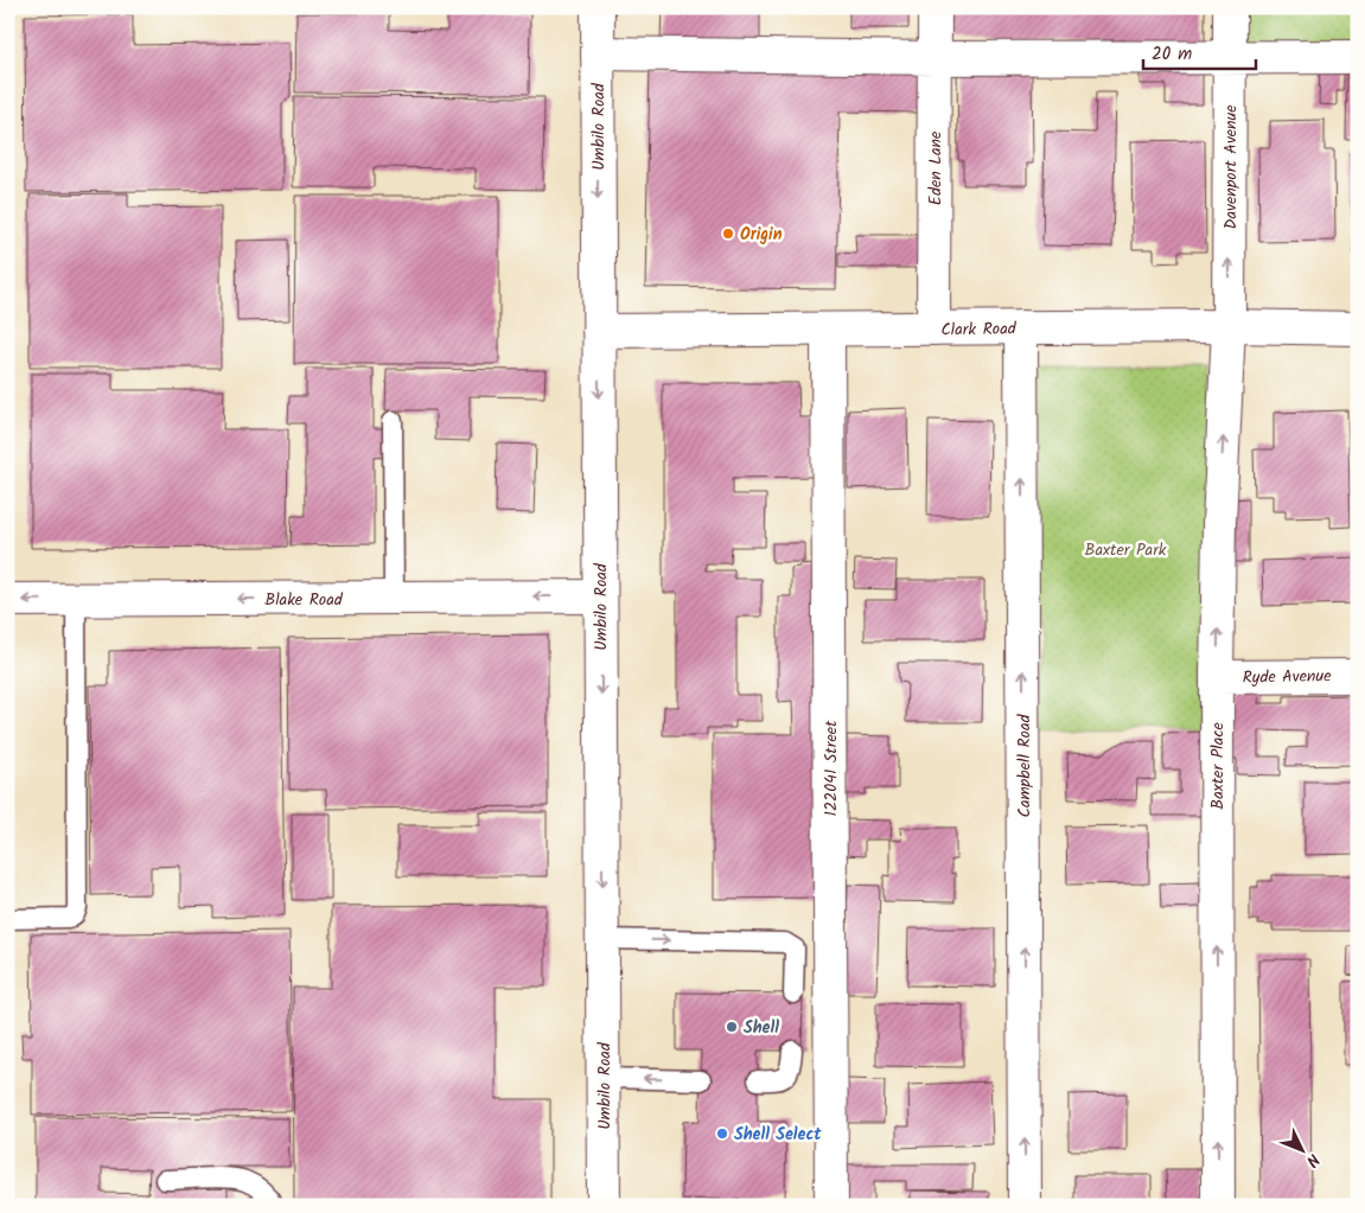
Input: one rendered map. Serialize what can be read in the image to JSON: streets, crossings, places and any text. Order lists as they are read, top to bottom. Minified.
{"streets":{"street":["Umbilo Road","Davenport Avenue","Eden Lane","Clark Road","Blake Road","Ryde Avenue","Campbell Road","Baxter Place","122041 Street"]},"crossings":[["Umbilo Road","Clark Road"],["Umbilo Road","Blake Road"],["Davenport Avenue","Clark Road"],["Davenport Avenue","Baxter Place"],["Eden Lane","Clark Road"],["Clark Road","Campbell Road"],["Clark Road","Baxter Place"],["Clark Road","122041 Street"],["Ryde Avenue","Baxter Place"]],"one_way":["Umbilo Road","Davenport Avenue","Blake Road","Campbell Road","Baxter Place"],"parks":["Baxter Park"],"places":["Origin","Shell","Shell Select"],"scale_bar":"20 m","north":"bottom right"}
